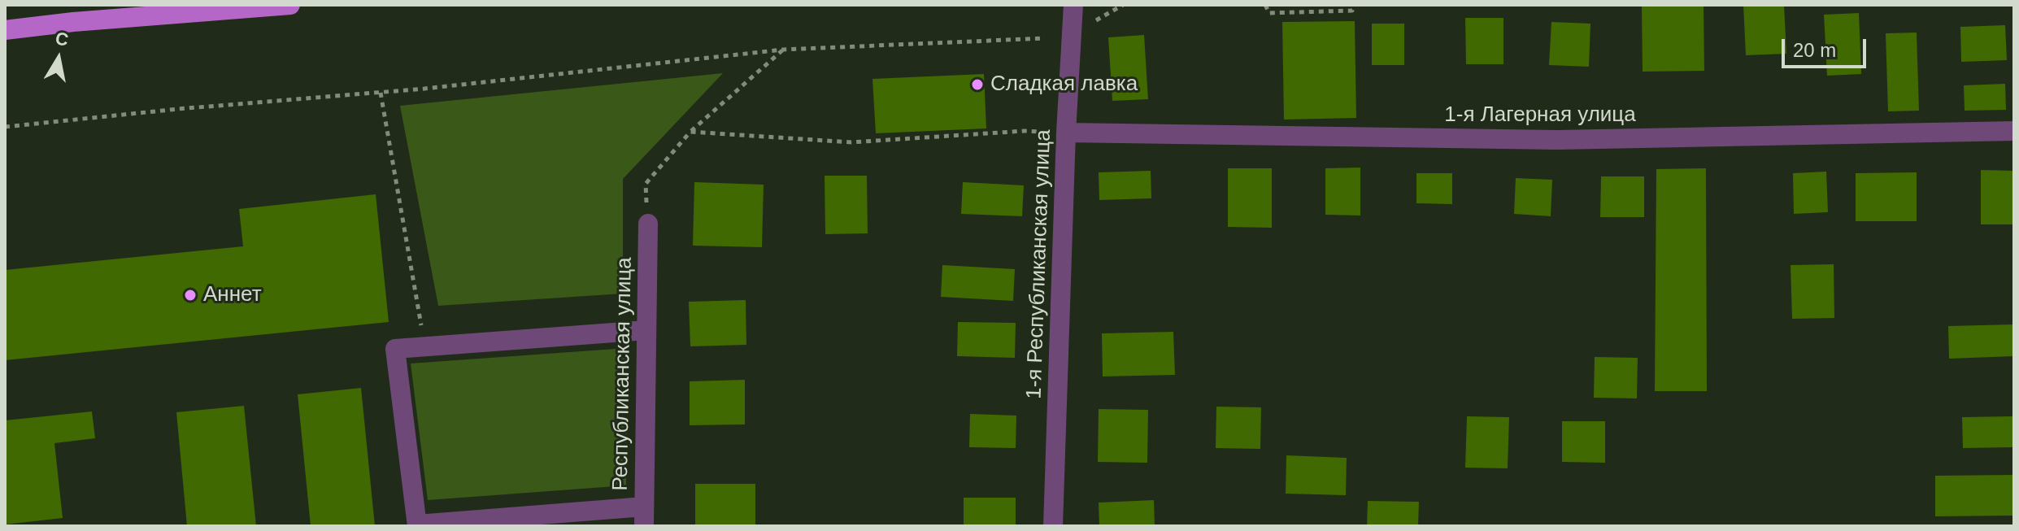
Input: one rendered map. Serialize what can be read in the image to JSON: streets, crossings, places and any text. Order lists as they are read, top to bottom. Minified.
{"streets":{"street":["1-я Лагерная улица","1-я Республиканская улица","Республиканская улица"]},"crossings":[["1-я Лагерная улица","1-я Республиканская улица"]],"places":["Сладкая лавка","Аннет"],"scale_bar":"20 m","north":"top"}
